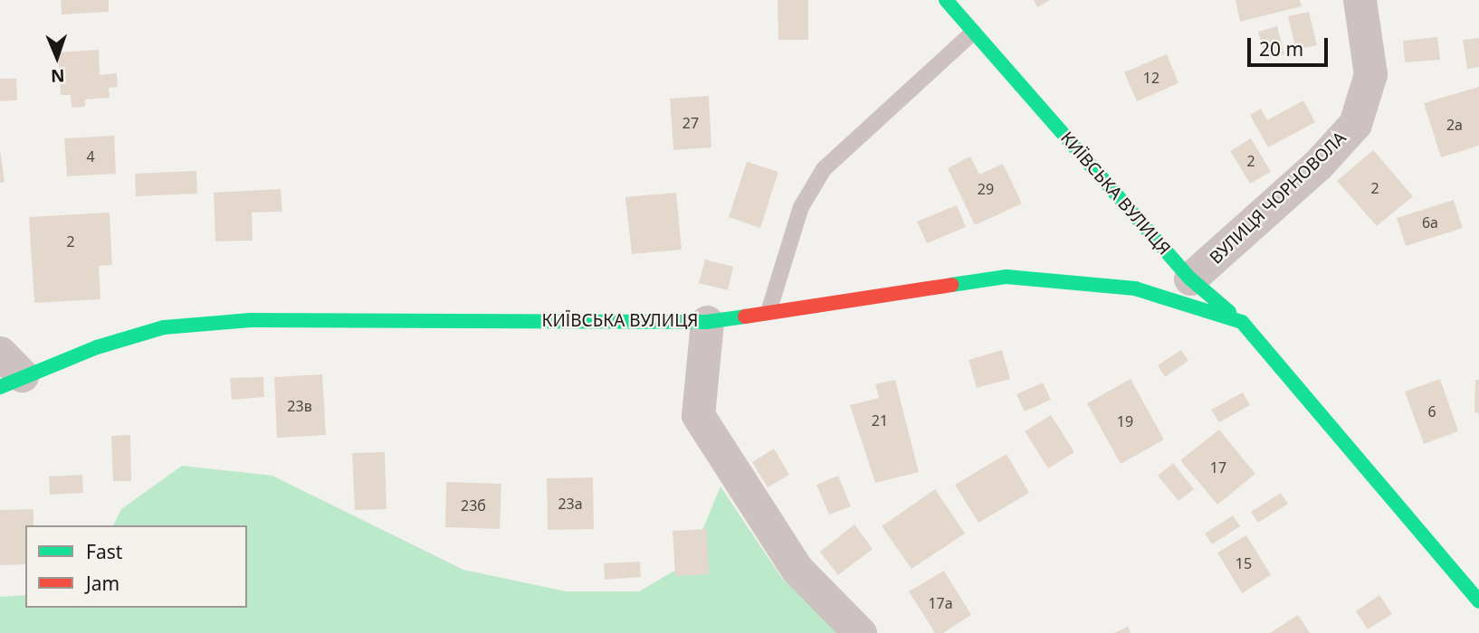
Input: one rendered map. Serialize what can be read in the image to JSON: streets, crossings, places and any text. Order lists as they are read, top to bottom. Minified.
{"streets":{"street":["КИЇВСЬКА ВУЛИЦЯ","ВУЛИЦЯ ЧОРНОВОЛА"]},"crossings":[["КИЇВСЬКА ВУЛИЦЯ","ВУЛИЦЯ ЧОРНОВОЛА"]],"house_numbers":["12","27","2а","4","2","2","29","6а","2","23в","6","21","19","17","23а","23б","15","17а"],"legend":["Fast","Jam"],"scale_bar":"20 m","north":"bottom"}
